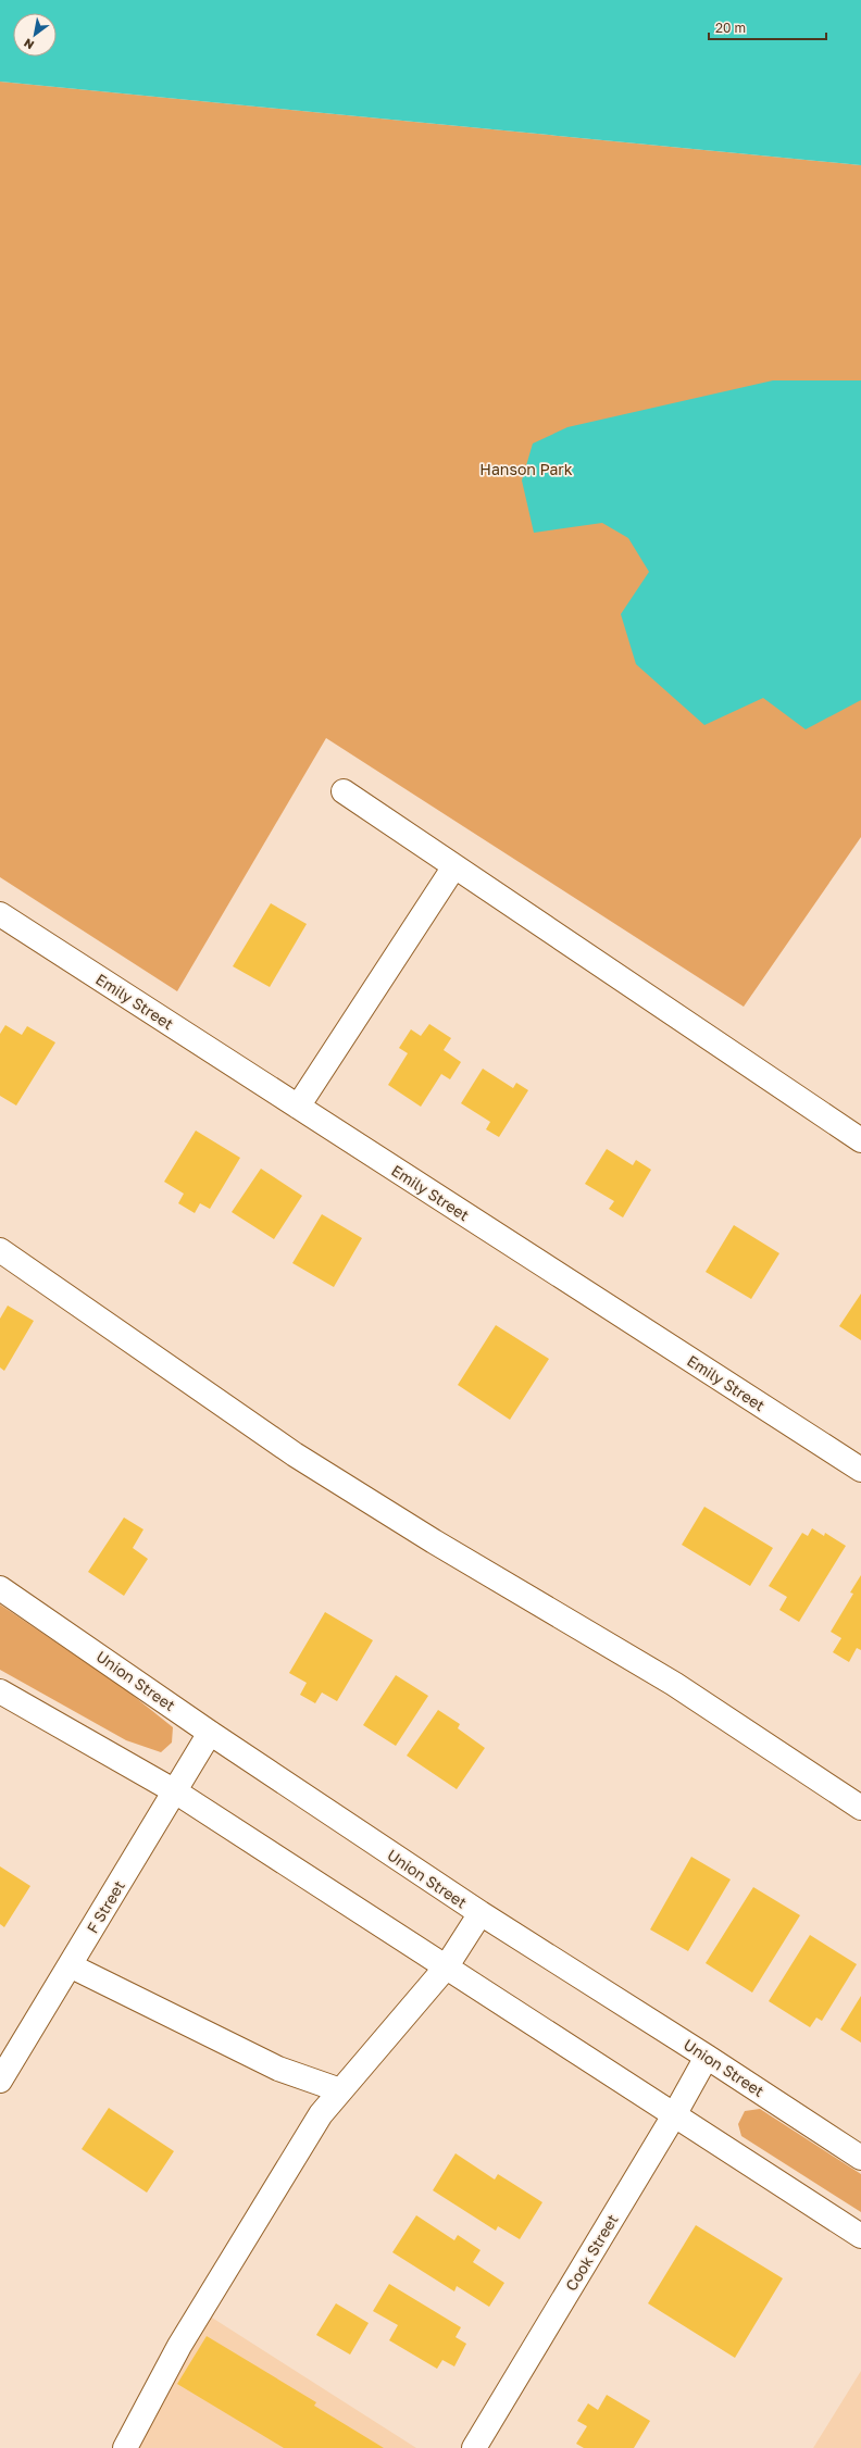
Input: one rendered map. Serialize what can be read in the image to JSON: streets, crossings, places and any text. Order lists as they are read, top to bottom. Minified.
{"streets":{"street":["Emily Street","Union Street","F Street","Cook Street"]},"crossings":[["Union Street","F Street"],["Union Street","Cook Street"]],"parks":["Hanson Park"],"scale_bar":"20 m","north":"bottom left"}
